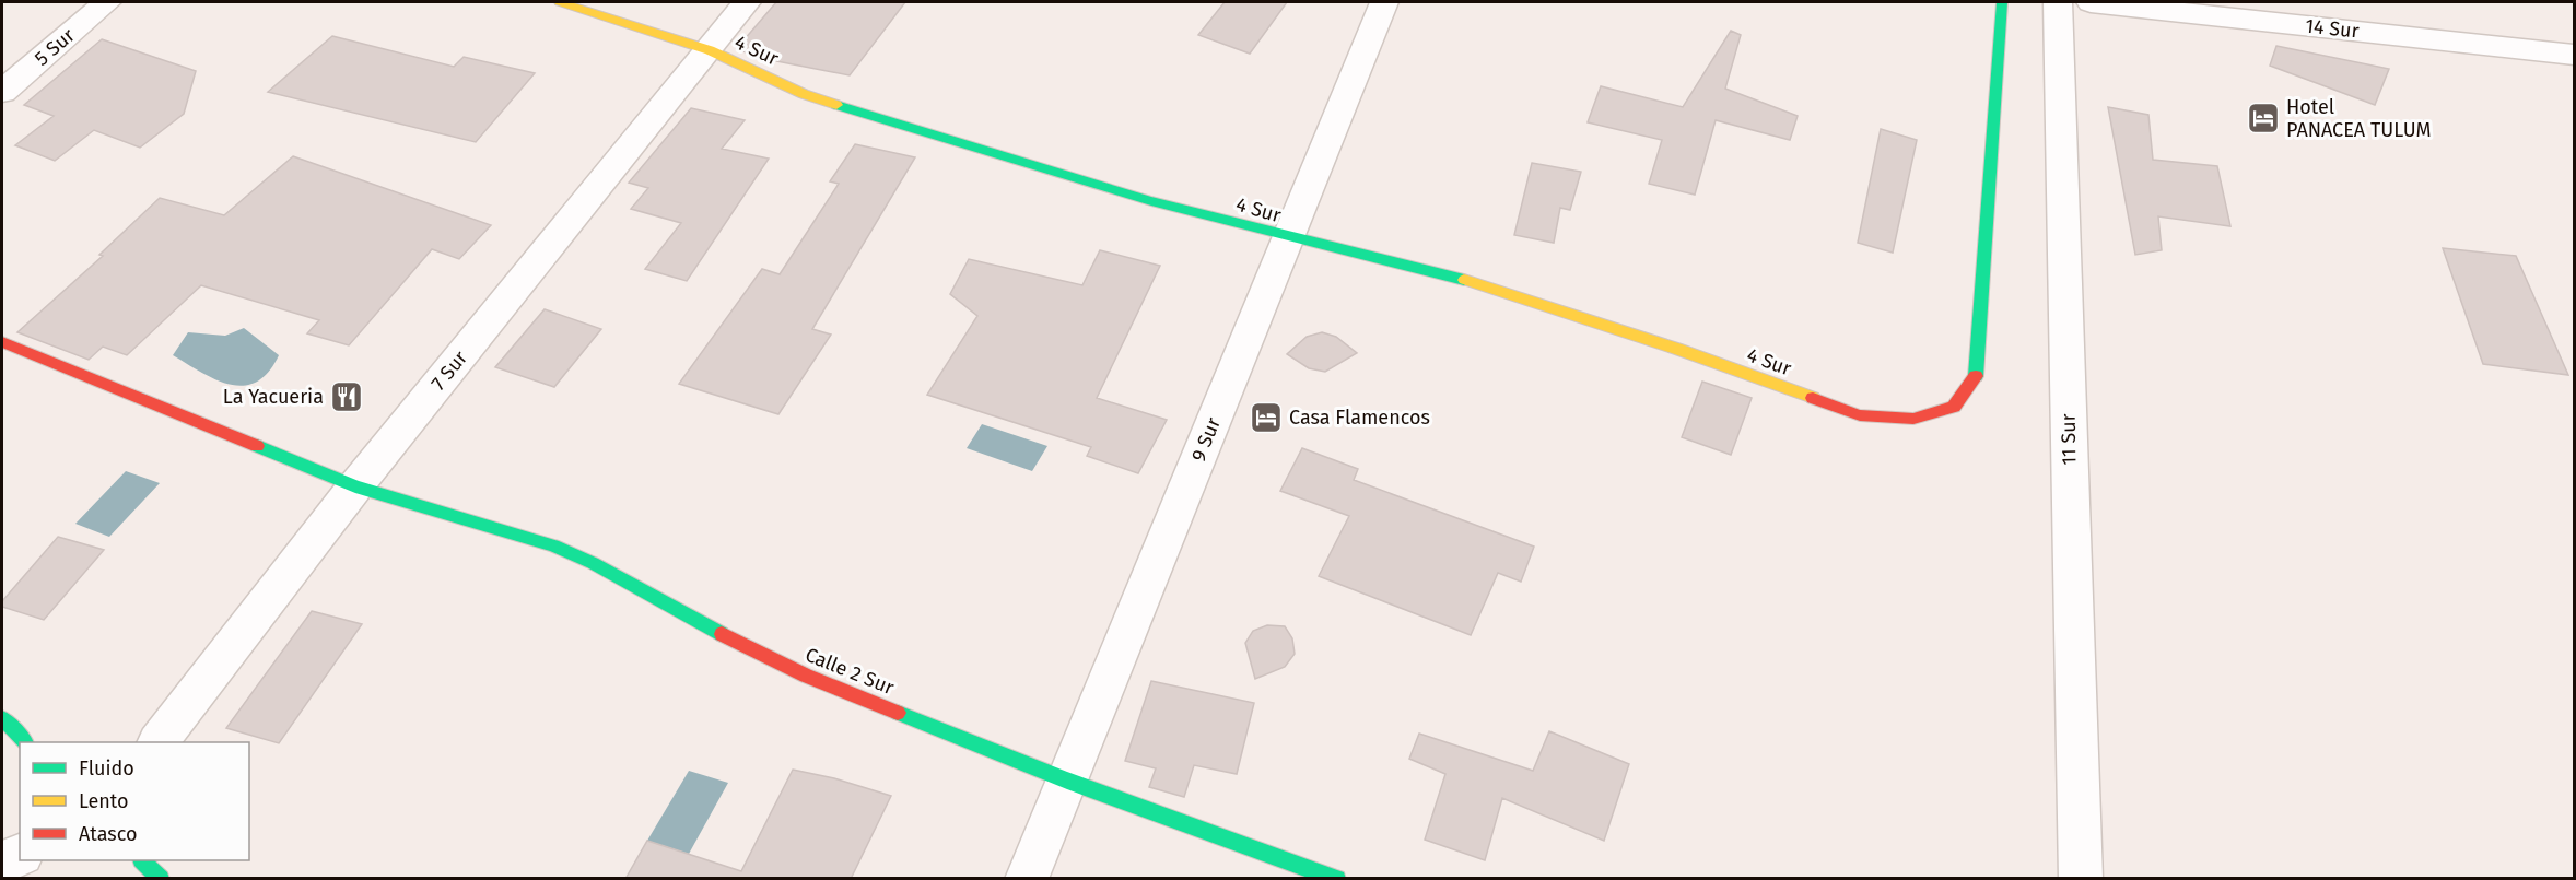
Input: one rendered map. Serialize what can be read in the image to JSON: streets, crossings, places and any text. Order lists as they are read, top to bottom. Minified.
{"streets":{"street":["14 Sur","5 Sur","4 Sur","7 Sur","9 Sur","11 Sur","Calle 2 Sur"]},"crossings":[["4 Sur","7 Sur"],["4 Sur","9 Sur"],["7 Sur","Calle 2 Sur"],["9 Sur","Calle 2 Sur"]],"places":{"hotel":["Hotel PANACEA TULUM","Casa Flamencos"],"restaurant":["La Yacueria"]},"legend":["Fluido","Lento","Atasco"]}
